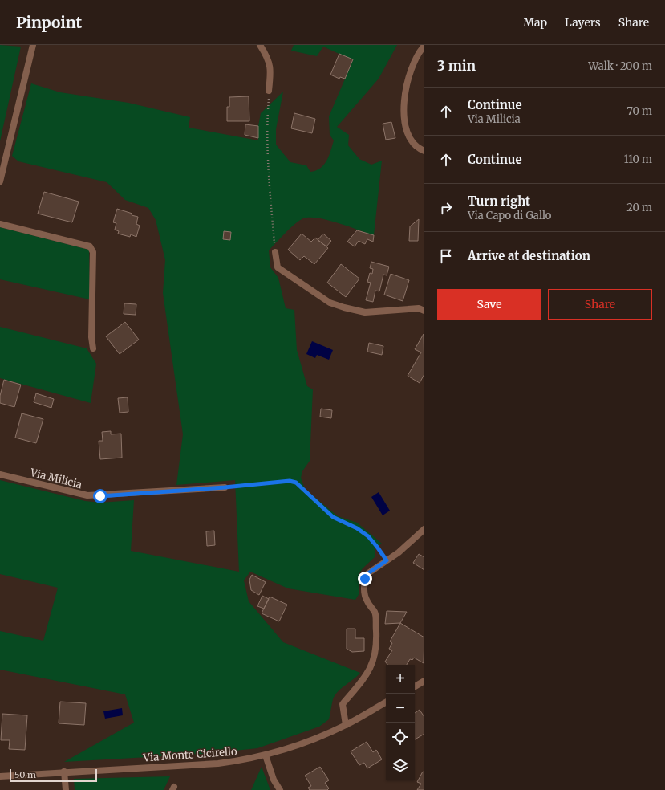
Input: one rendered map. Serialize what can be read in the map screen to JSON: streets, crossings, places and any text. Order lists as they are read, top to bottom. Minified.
{"streets":{"street":["Via Milicia","Via Monte Cicirello"]},"scale_bar":"50 m","page":{"header":"Pinpoint","nav":["Map","Layers","Share"],"heading":["3 min","Walk · 200 m"],"list":[["Continue","Via Milicia","70 m"],["Continue","110 m"],["Turn right","Via Capo di Gallo","20 m"],"Arrive at destination"],"buttons":["Save","Share"],"map_buttons":["+","−"],"scale":"50 m"}}
